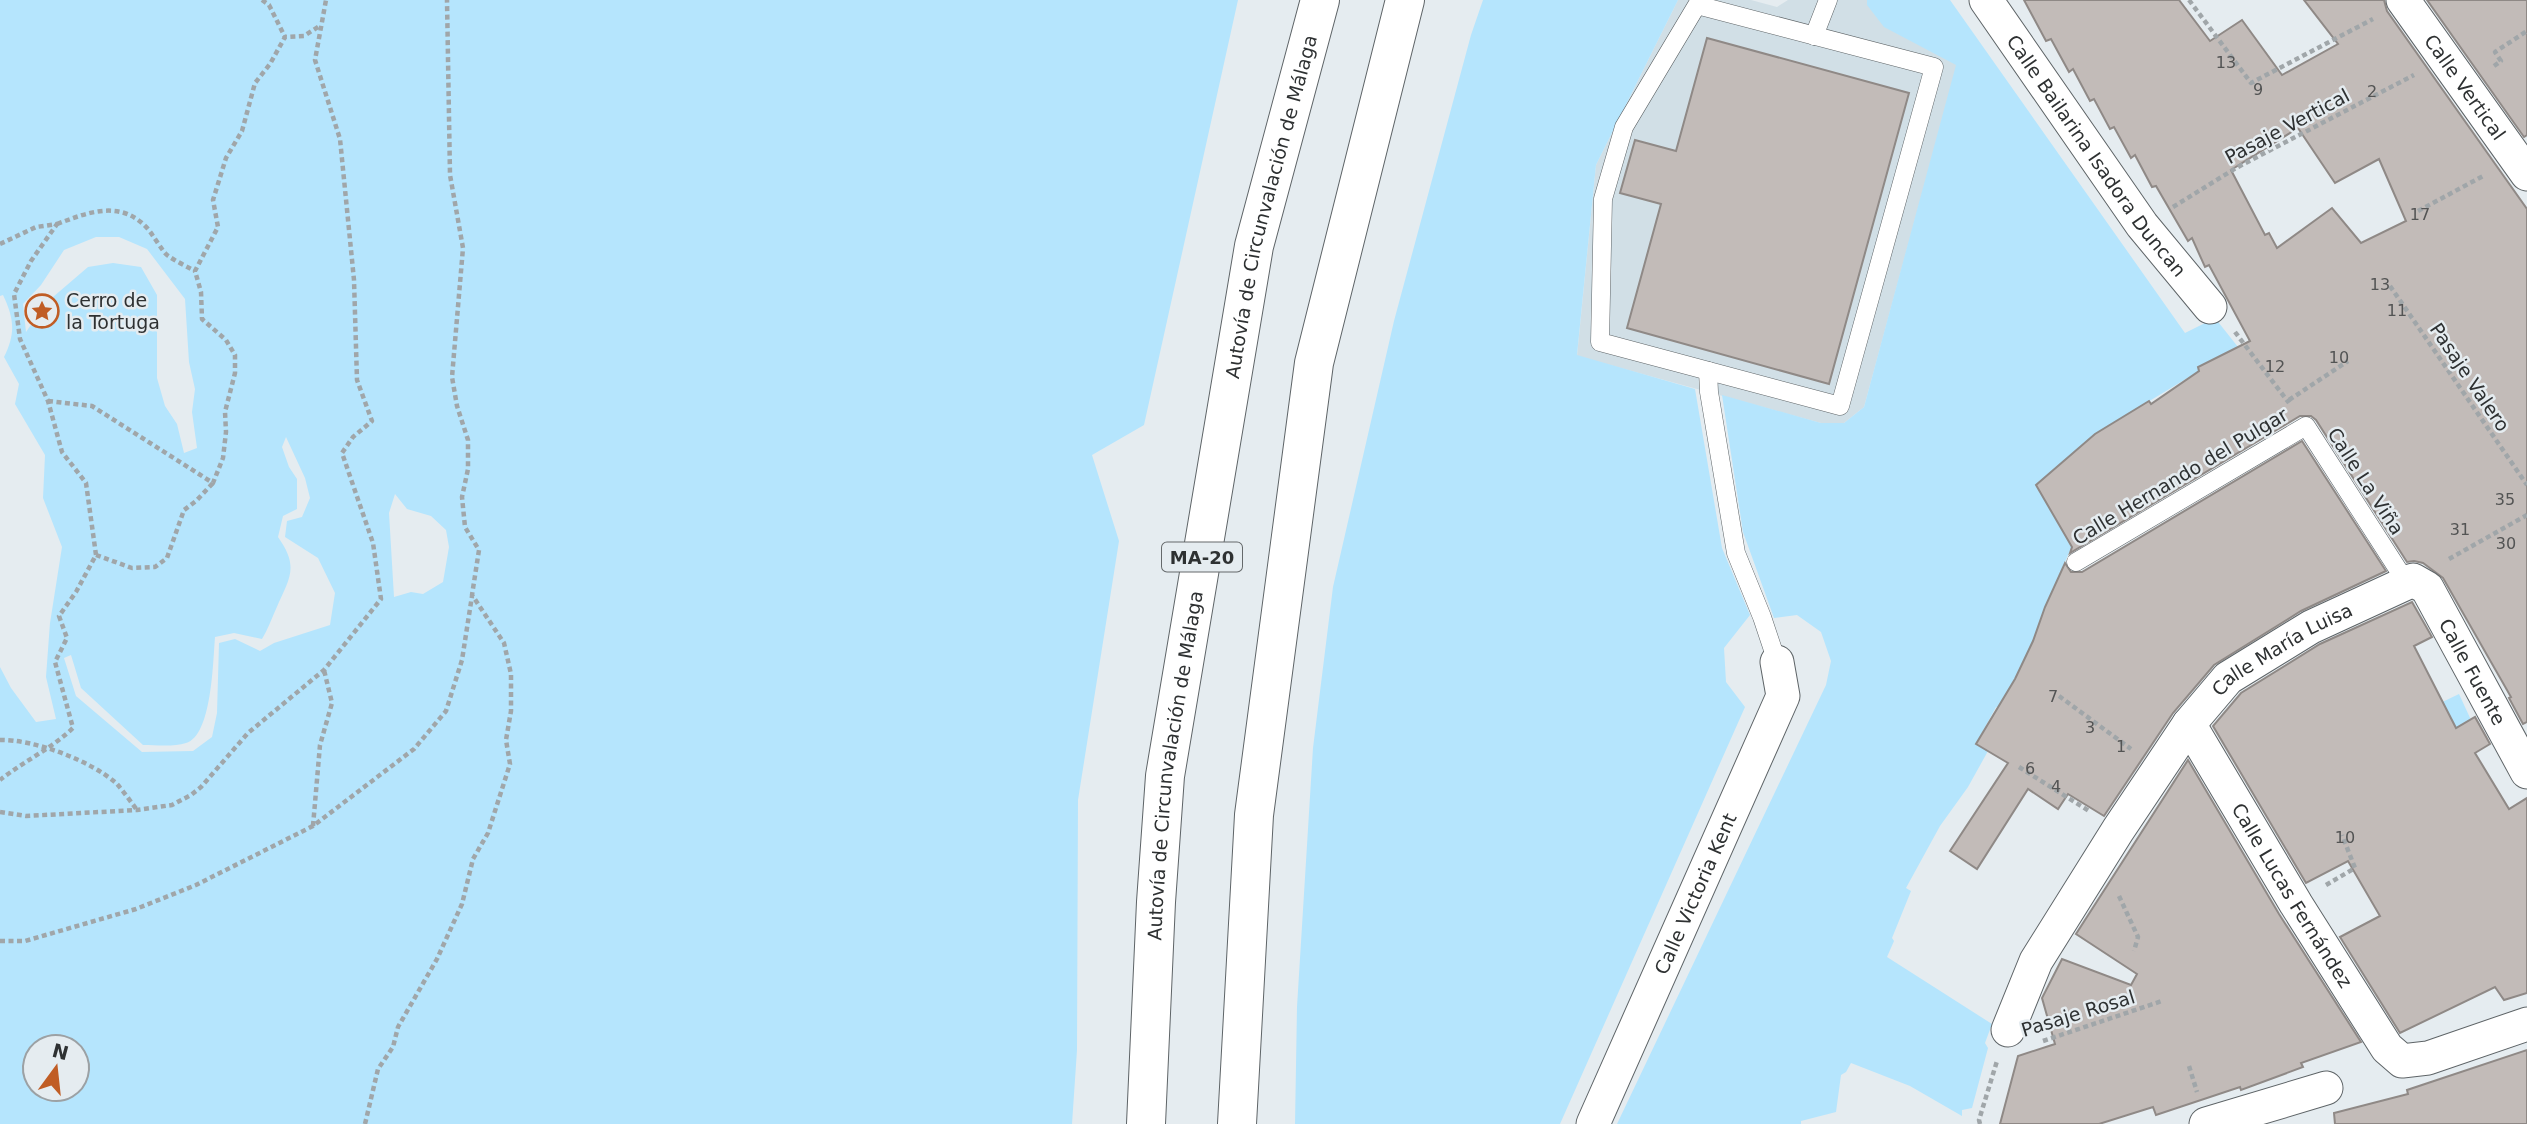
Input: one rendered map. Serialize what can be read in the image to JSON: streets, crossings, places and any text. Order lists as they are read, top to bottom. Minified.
{"streets":{"highway":["Autovía de Circunvalación de Málaga","MA-20"],"street":["Calle Vertical","Calle Bailarina Isadora Duncan","Calle María Luisa","Calle Fuente","Calle Victoria Kent","Calle Lucas Fernández"],"lane":["Calle Hernando del Pulgar","Calle La Viña"],"path":["Pasaje Vertical","Pasaje Valero","Pasaje Rosal"]},"crossings":[["Calle Bailarina Isadora Duncan","Calle La Viña"],["Calle Hernando del Pulgar","Calle La Viña"],["Calle La Viña","Calle María Luisa"],["Calle La Viña","Calle Fuente"],["Calle María Luisa","Calle Fuente"],["Calle María Luisa","Calle Lucas Fernández"],["Calle María Luisa","Pasaje Rosal"]],"places":{"place":["Cerro de la Tortuga"]},"house_numbers":["13","9","2","17","13","11","10","12","35","31","30","7","3","1","6","4","10"],"north":"top"}
